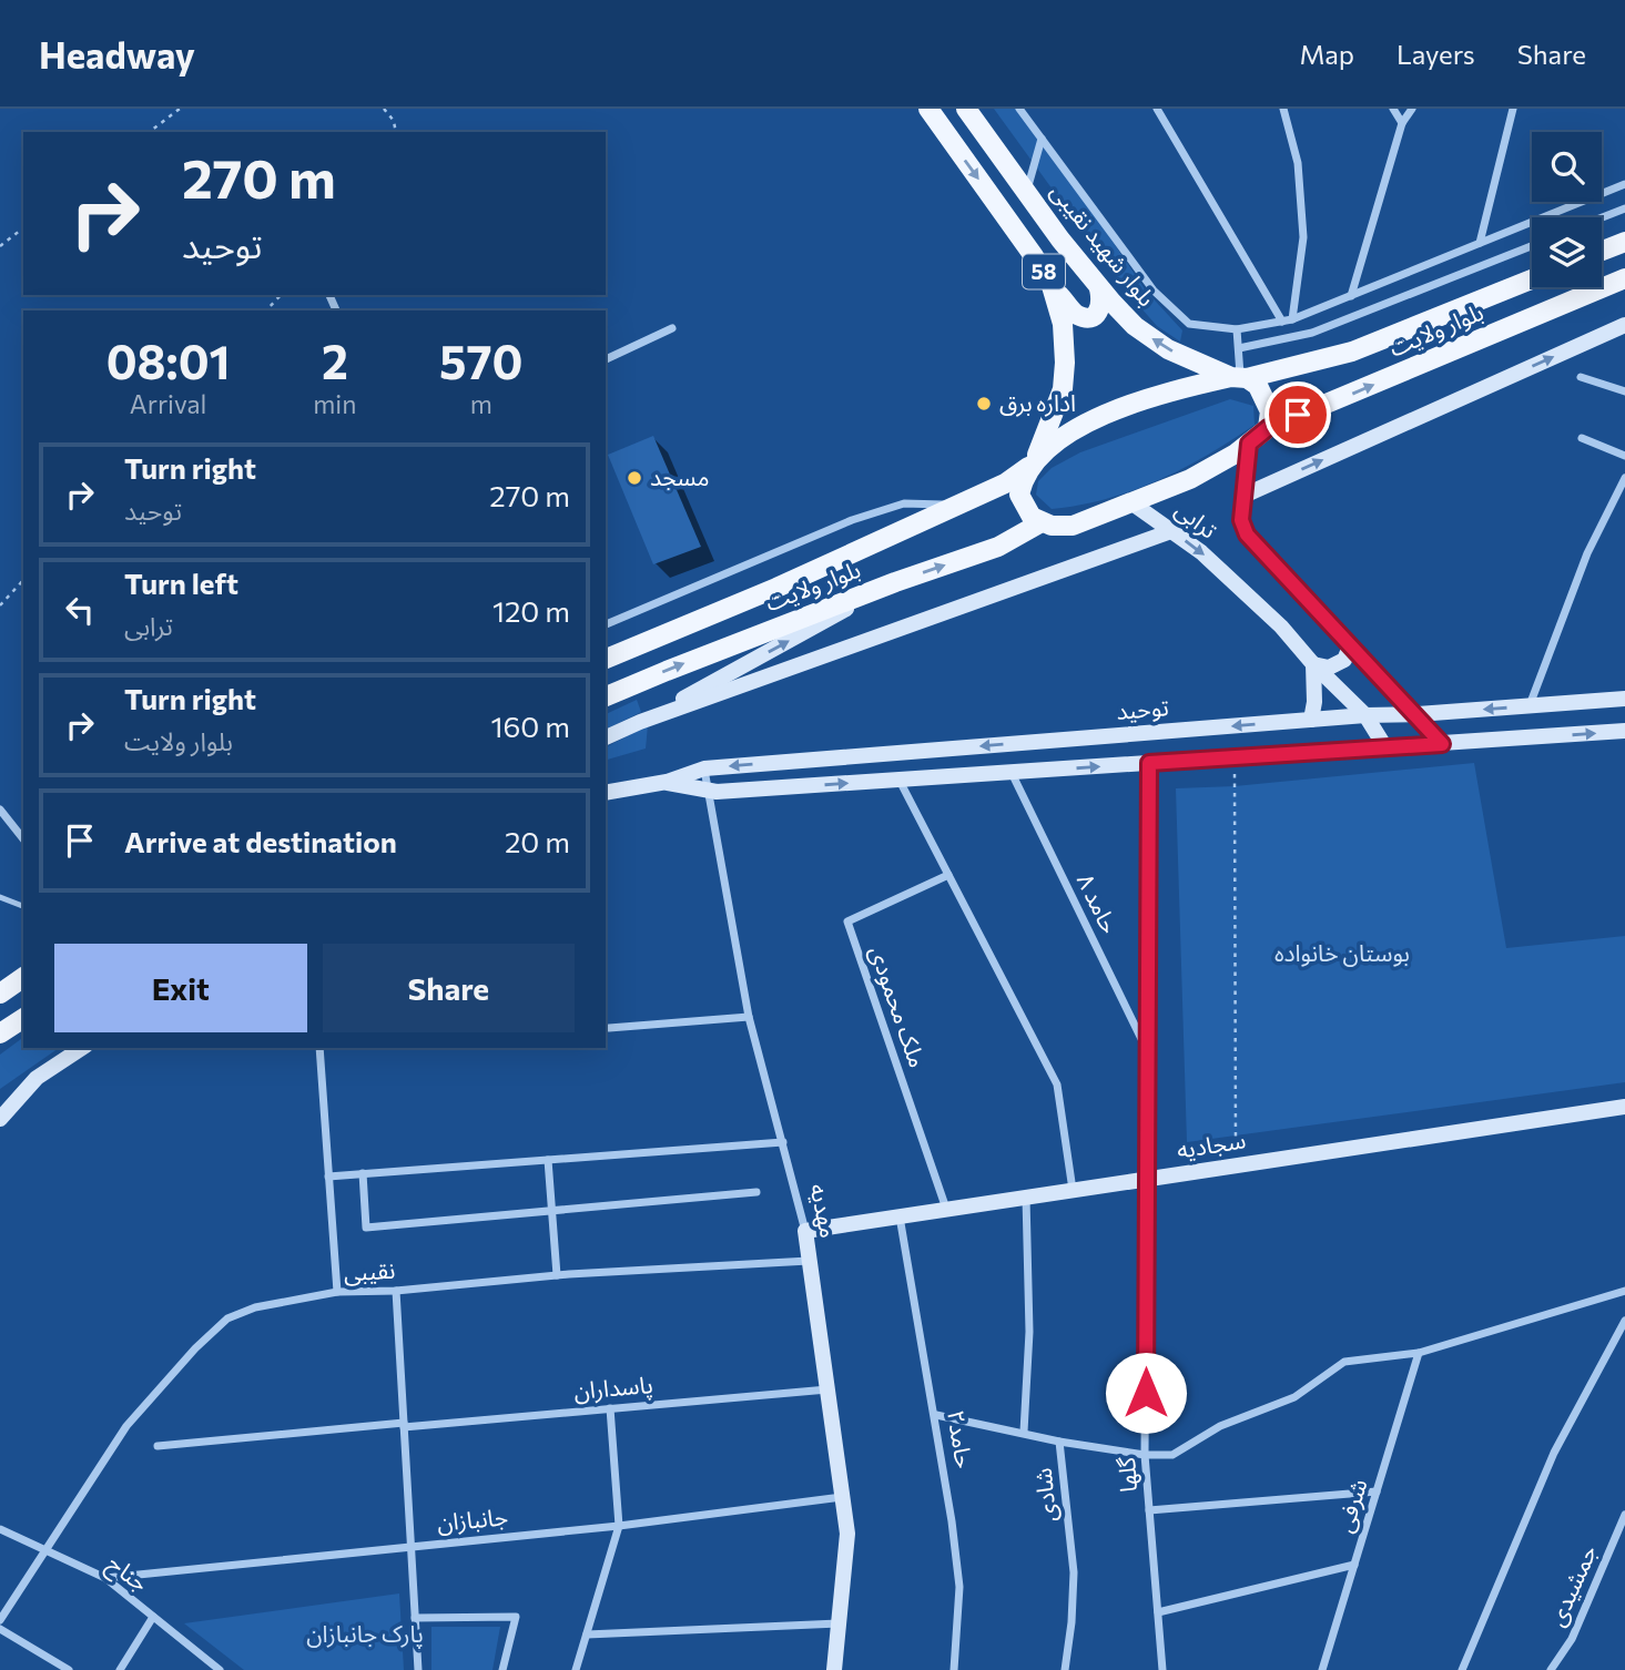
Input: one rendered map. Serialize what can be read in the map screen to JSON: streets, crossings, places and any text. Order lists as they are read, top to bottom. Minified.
{"streets":{"main road":["بلوار شهید نقیبی","58","بلوار ولایت","ترابی","توحید","سجادیه","مهدیه"],"street":["حامد ۸","ملک محمودی","نقیبی","پاسداران","حامد۲","گلها","شادی","شرفی","جانبازان","جناح","جمشیدی"]},"crossings":[["بلوار شهید نقیبی","بلوار ولایت"],["58","بلوار ولایت"],["بلوار ولایت","ترابی"],["ترابی","توحید"],["توحید","حامد ۸"],["توحید","مهدیه"],["توحید","گلها"],["حامد ۸","گلها"],["ملک محمودی","سجادیه"],["سجادیه","مهدیه"],["سجادیه","حامد۲"],["سجادیه","گلها"],["مهدیه","نقیبی"],["مهدیه","پاسداران"],["مهدیه","جانبازان"],["نقیبی","جناح"],["حامد۲","شادی"],["جانبازان","جناح"]],"one_way":["بلوار شهید نقیبی"],"parks":["بوستان خانواده","پارک جانبازان"],"places":["اداره برق","مسجد"],"page":{"header":"Headway","nav":["Map","Layers","Share"],"turn":["270 m","توحید"],"eta":["08:01","Arrival","2","min","570","m"],"list":[{"name":"Turn right","note":"توحید","value":"270 m"},{"name":"Turn left","note":"ترابی","value":"120 m"},{"name":"Turn right","note":"بلوار ولایت","value":"160 m"},{"name":"Arrive at destination","value":"20 m"}],"buttons":["Exit","Share"]}}
